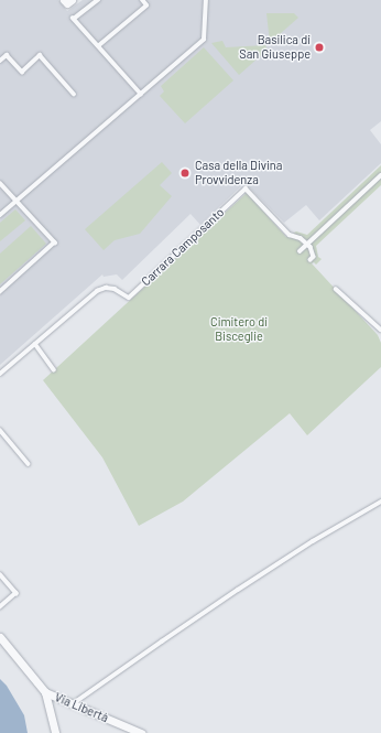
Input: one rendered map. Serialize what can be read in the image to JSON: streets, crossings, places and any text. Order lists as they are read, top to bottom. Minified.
{"streets":{"street":["Via Libertà"],"lane":["Carrara Camposanto"]},"parks":["Cimitero di Bisceglie"],"places":["Basilica di San Giuseppe","Casa della Divina Provvidenza"]}
